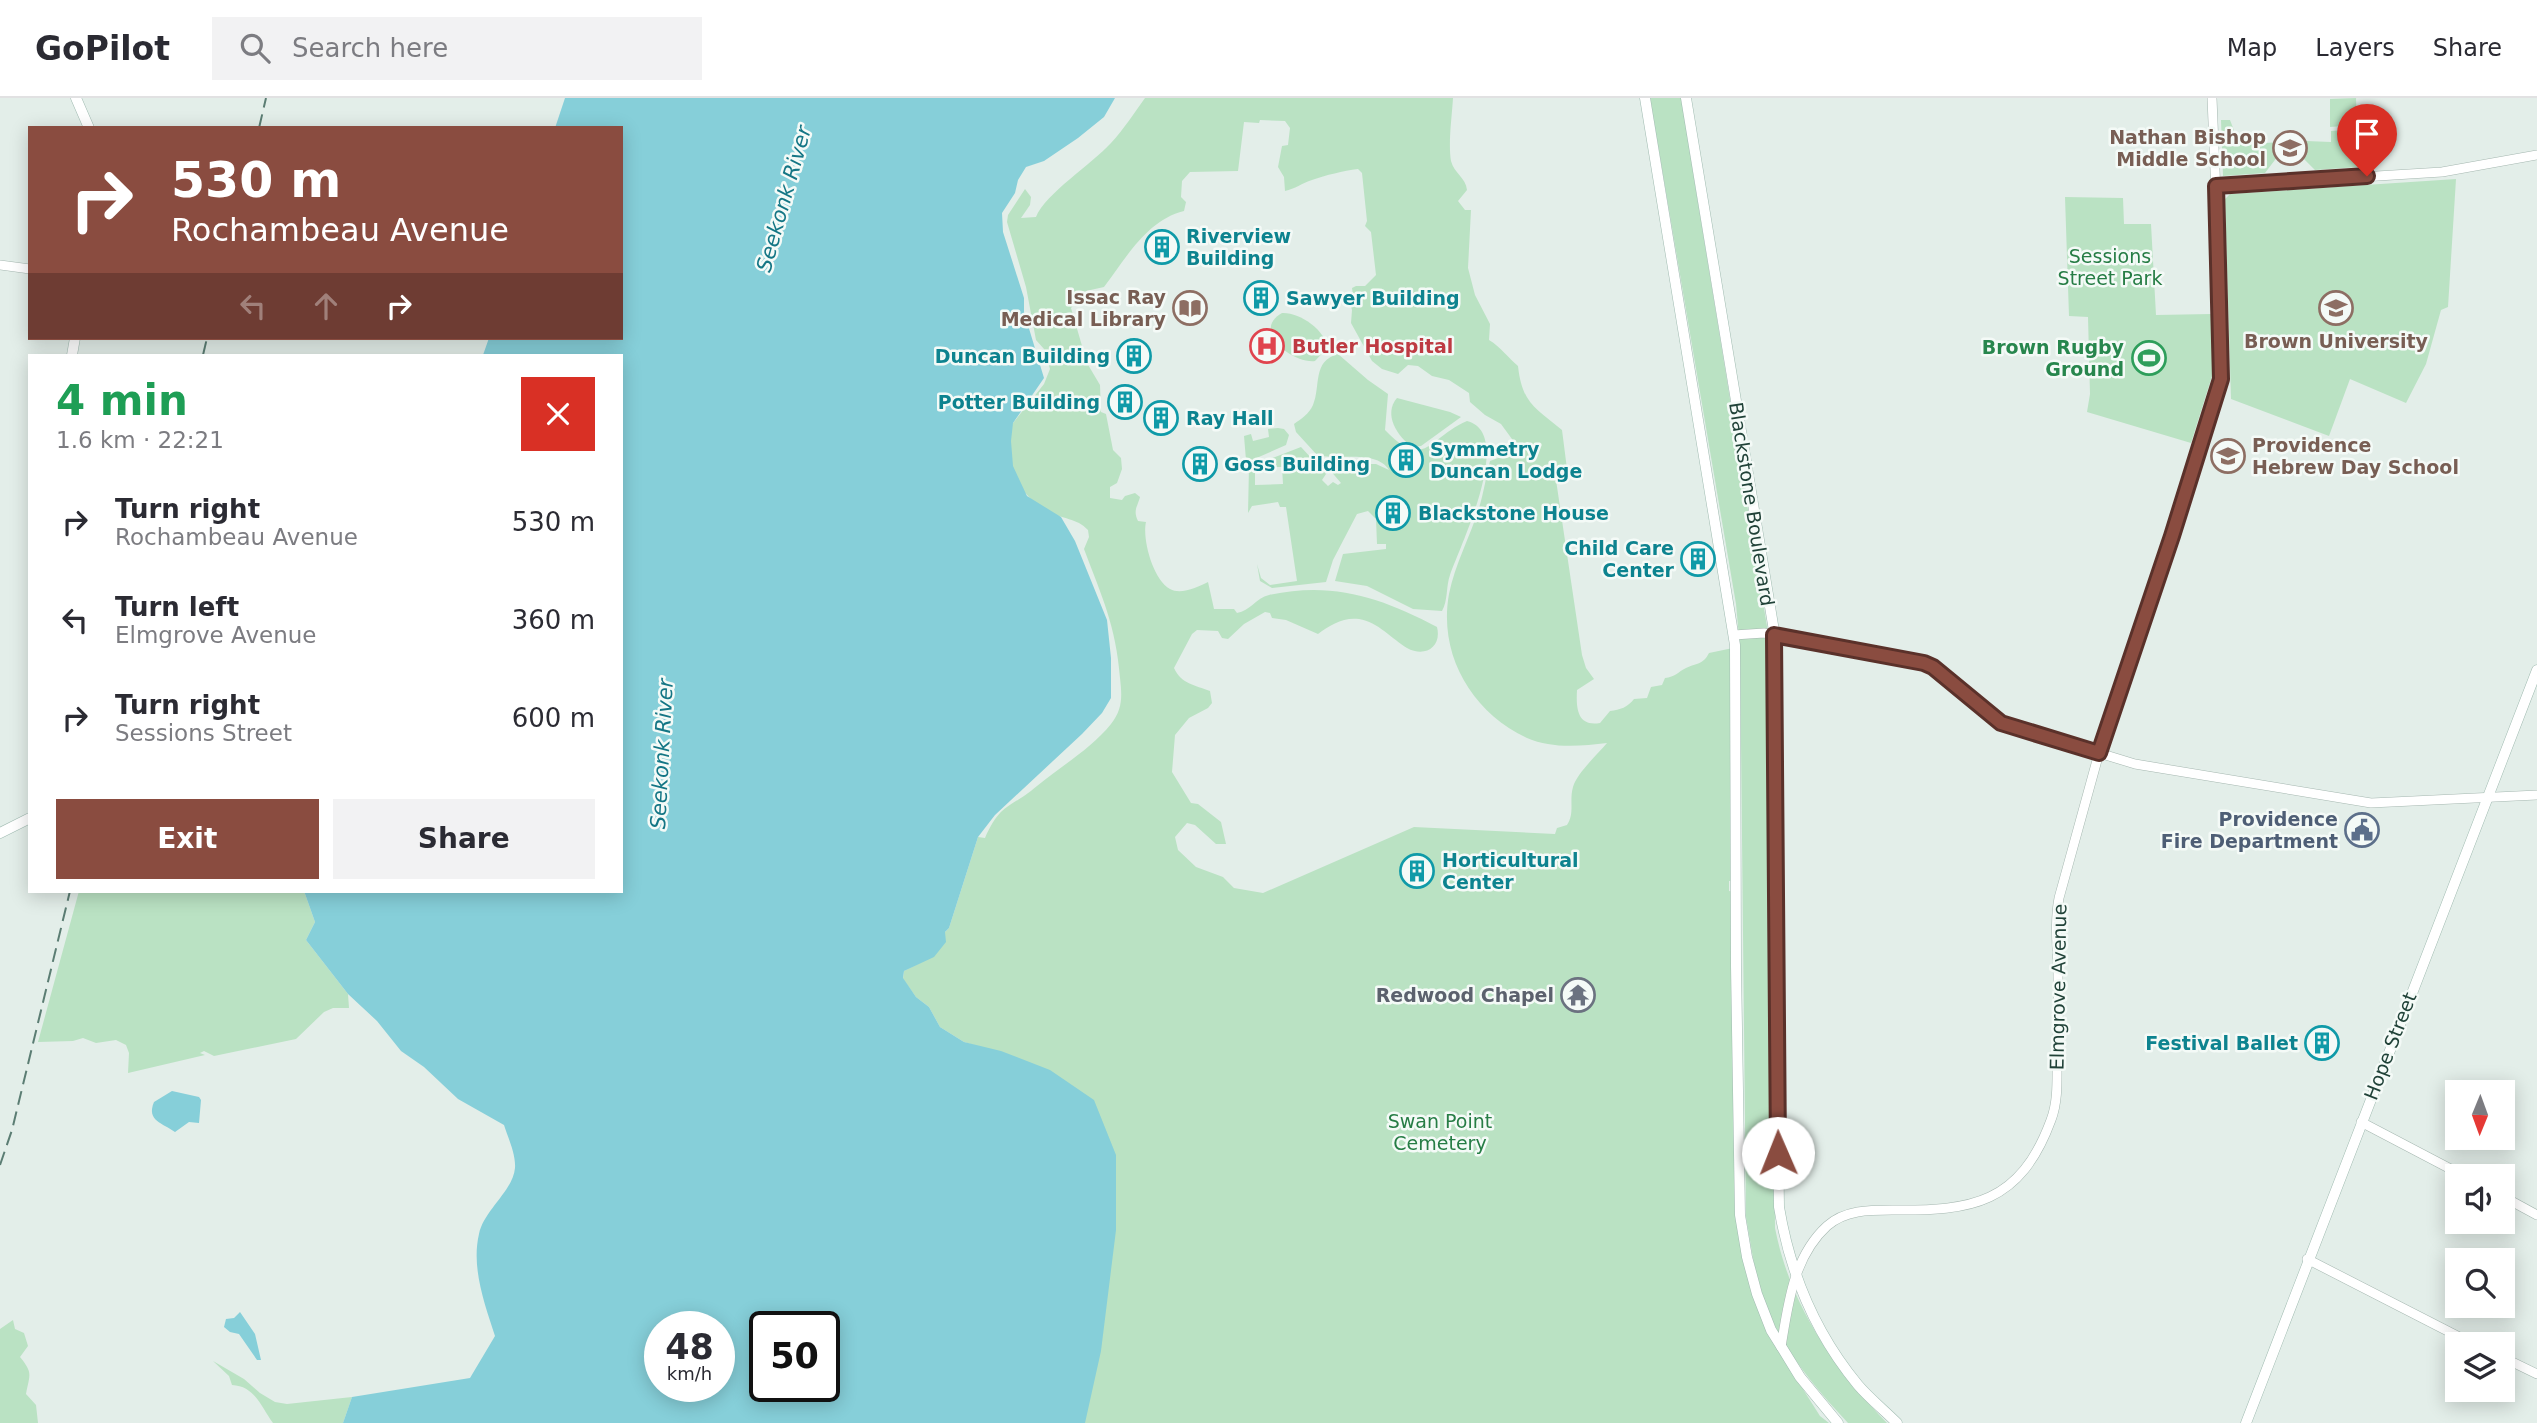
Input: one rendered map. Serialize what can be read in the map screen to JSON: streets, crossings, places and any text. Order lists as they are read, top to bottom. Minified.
{"streets":{"main road":["Blackstone Boulevard","Hope Street"],"street":["Elmgrove Avenue"]},"crossings":[["Blackstone Boulevard","Elmgrove Avenue"]],"water":["Seekonk River"],"parks":["Sessions Street Park","Swan Point Cemetery"],"places":{"school or university":["Nathan Bishop Middle School","Brown University","Providence Hebrew Day School"],"building":["Riverview Building","Sawyer Building","Duncan Building","Potter Building","Ray Hall","Symmetry Duncan Lodge","Goss Building","Blackstone House","Child Care Center","Horticultural Center","Festival Ballet"],"library":["Issac Ray Medical Library"],"hospital":["Butler Hospital"],"sports":["Brown Rugby Ground"],"public building":["Providence Fire Department"],"temple":["Redwood Chapel"]},"north":"bottom","page":{"header":"GoPilot","search":"Search here","nav":["Map","Layers","Share"],"turn":["530 m","Rochambeau Avenue"],"heading":["4 min","1.6 km · 22:21"],"list":[{"name":"Turn right","note":"Rochambeau Avenue","value":"530 m"},{"name":"Turn left","note":"Elmgrove Avenue","value":"360 m"},{"name":"Turn right","note":"Sessions Street","value":"600 m"}],"buttons":["Exit","Share"],"speed":"48 km/h","limit":"50"}}
